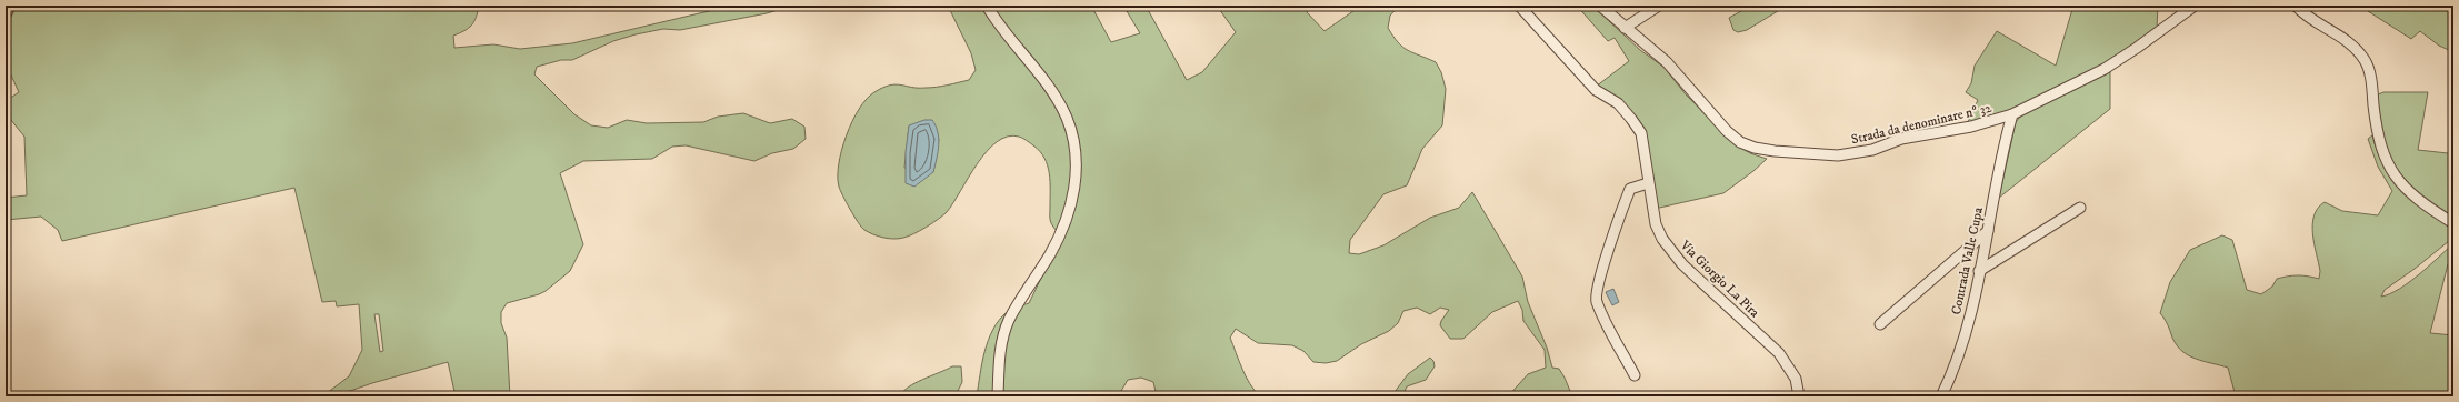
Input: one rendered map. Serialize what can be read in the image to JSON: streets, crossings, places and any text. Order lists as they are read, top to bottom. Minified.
{"streets":{"street":["Strada da denominare nº 32","Contrada Valle Cupa","Via Giorgio La Pira"]},"crossings":[["Strada da denominare nº 32","Contrada Valle Cupa"]]}
